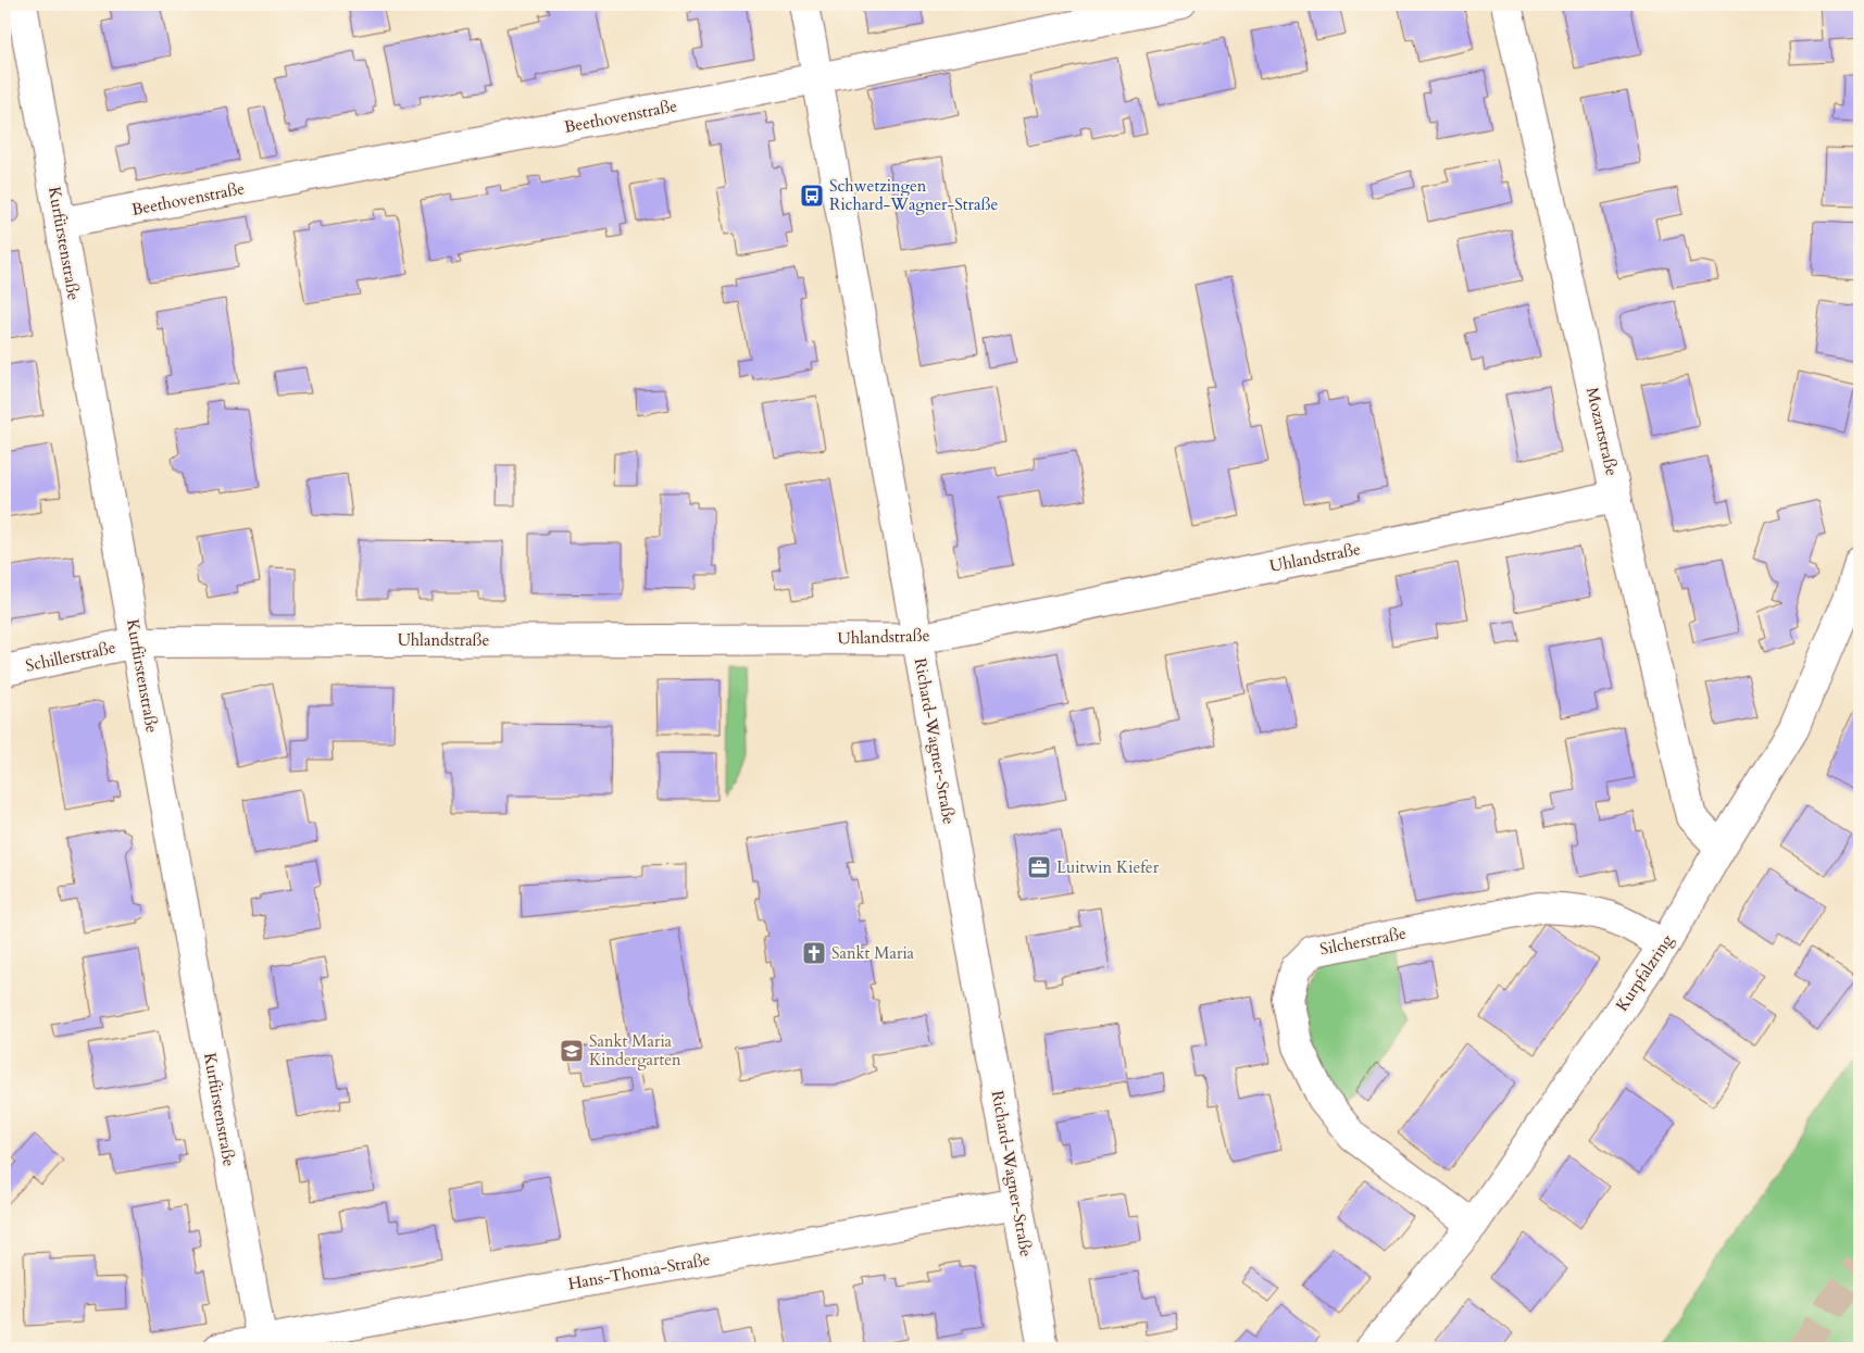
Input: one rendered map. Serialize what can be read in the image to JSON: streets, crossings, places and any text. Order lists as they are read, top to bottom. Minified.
{"streets":{"street":["Beethovenstraße","Kurfürstenstraße","Mozartstraße","Uhlandstraße","Schillerstraße","Richard-Wagner-Straße","Silcherstraße","Kurpfalzring","Hans-Thoma-Straße"]},"crossings":[["Beethovenstraße","Kurfürstenstraße"],["Beethovenstraße","Richard-Wagner-Straße"],["Kurfürstenstraße","Uhlandstraße"],["Kurfürstenstraße","Schillerstraße"],["Kurfürstenstraße","Hans-Thoma-Straße"],["Mozartstraße","Uhlandstraße"],["Mozartstraße","Kurpfalzring"],["Uhlandstraße","Schillerstraße"],["Uhlandstraße","Richard-Wagner-Straße"],["Richard-Wagner-Straße","Hans-Thoma-Straße"],["Silcherstraße","Kurpfalzring"]],"places":{"bus stop":["Schwetzingen Richard-Wagner-Straße"],"office":["Luitwin Kiefer"],"church":["Sankt Maria"],"school or university":["Sankt Maria Kindergarten"]}}
